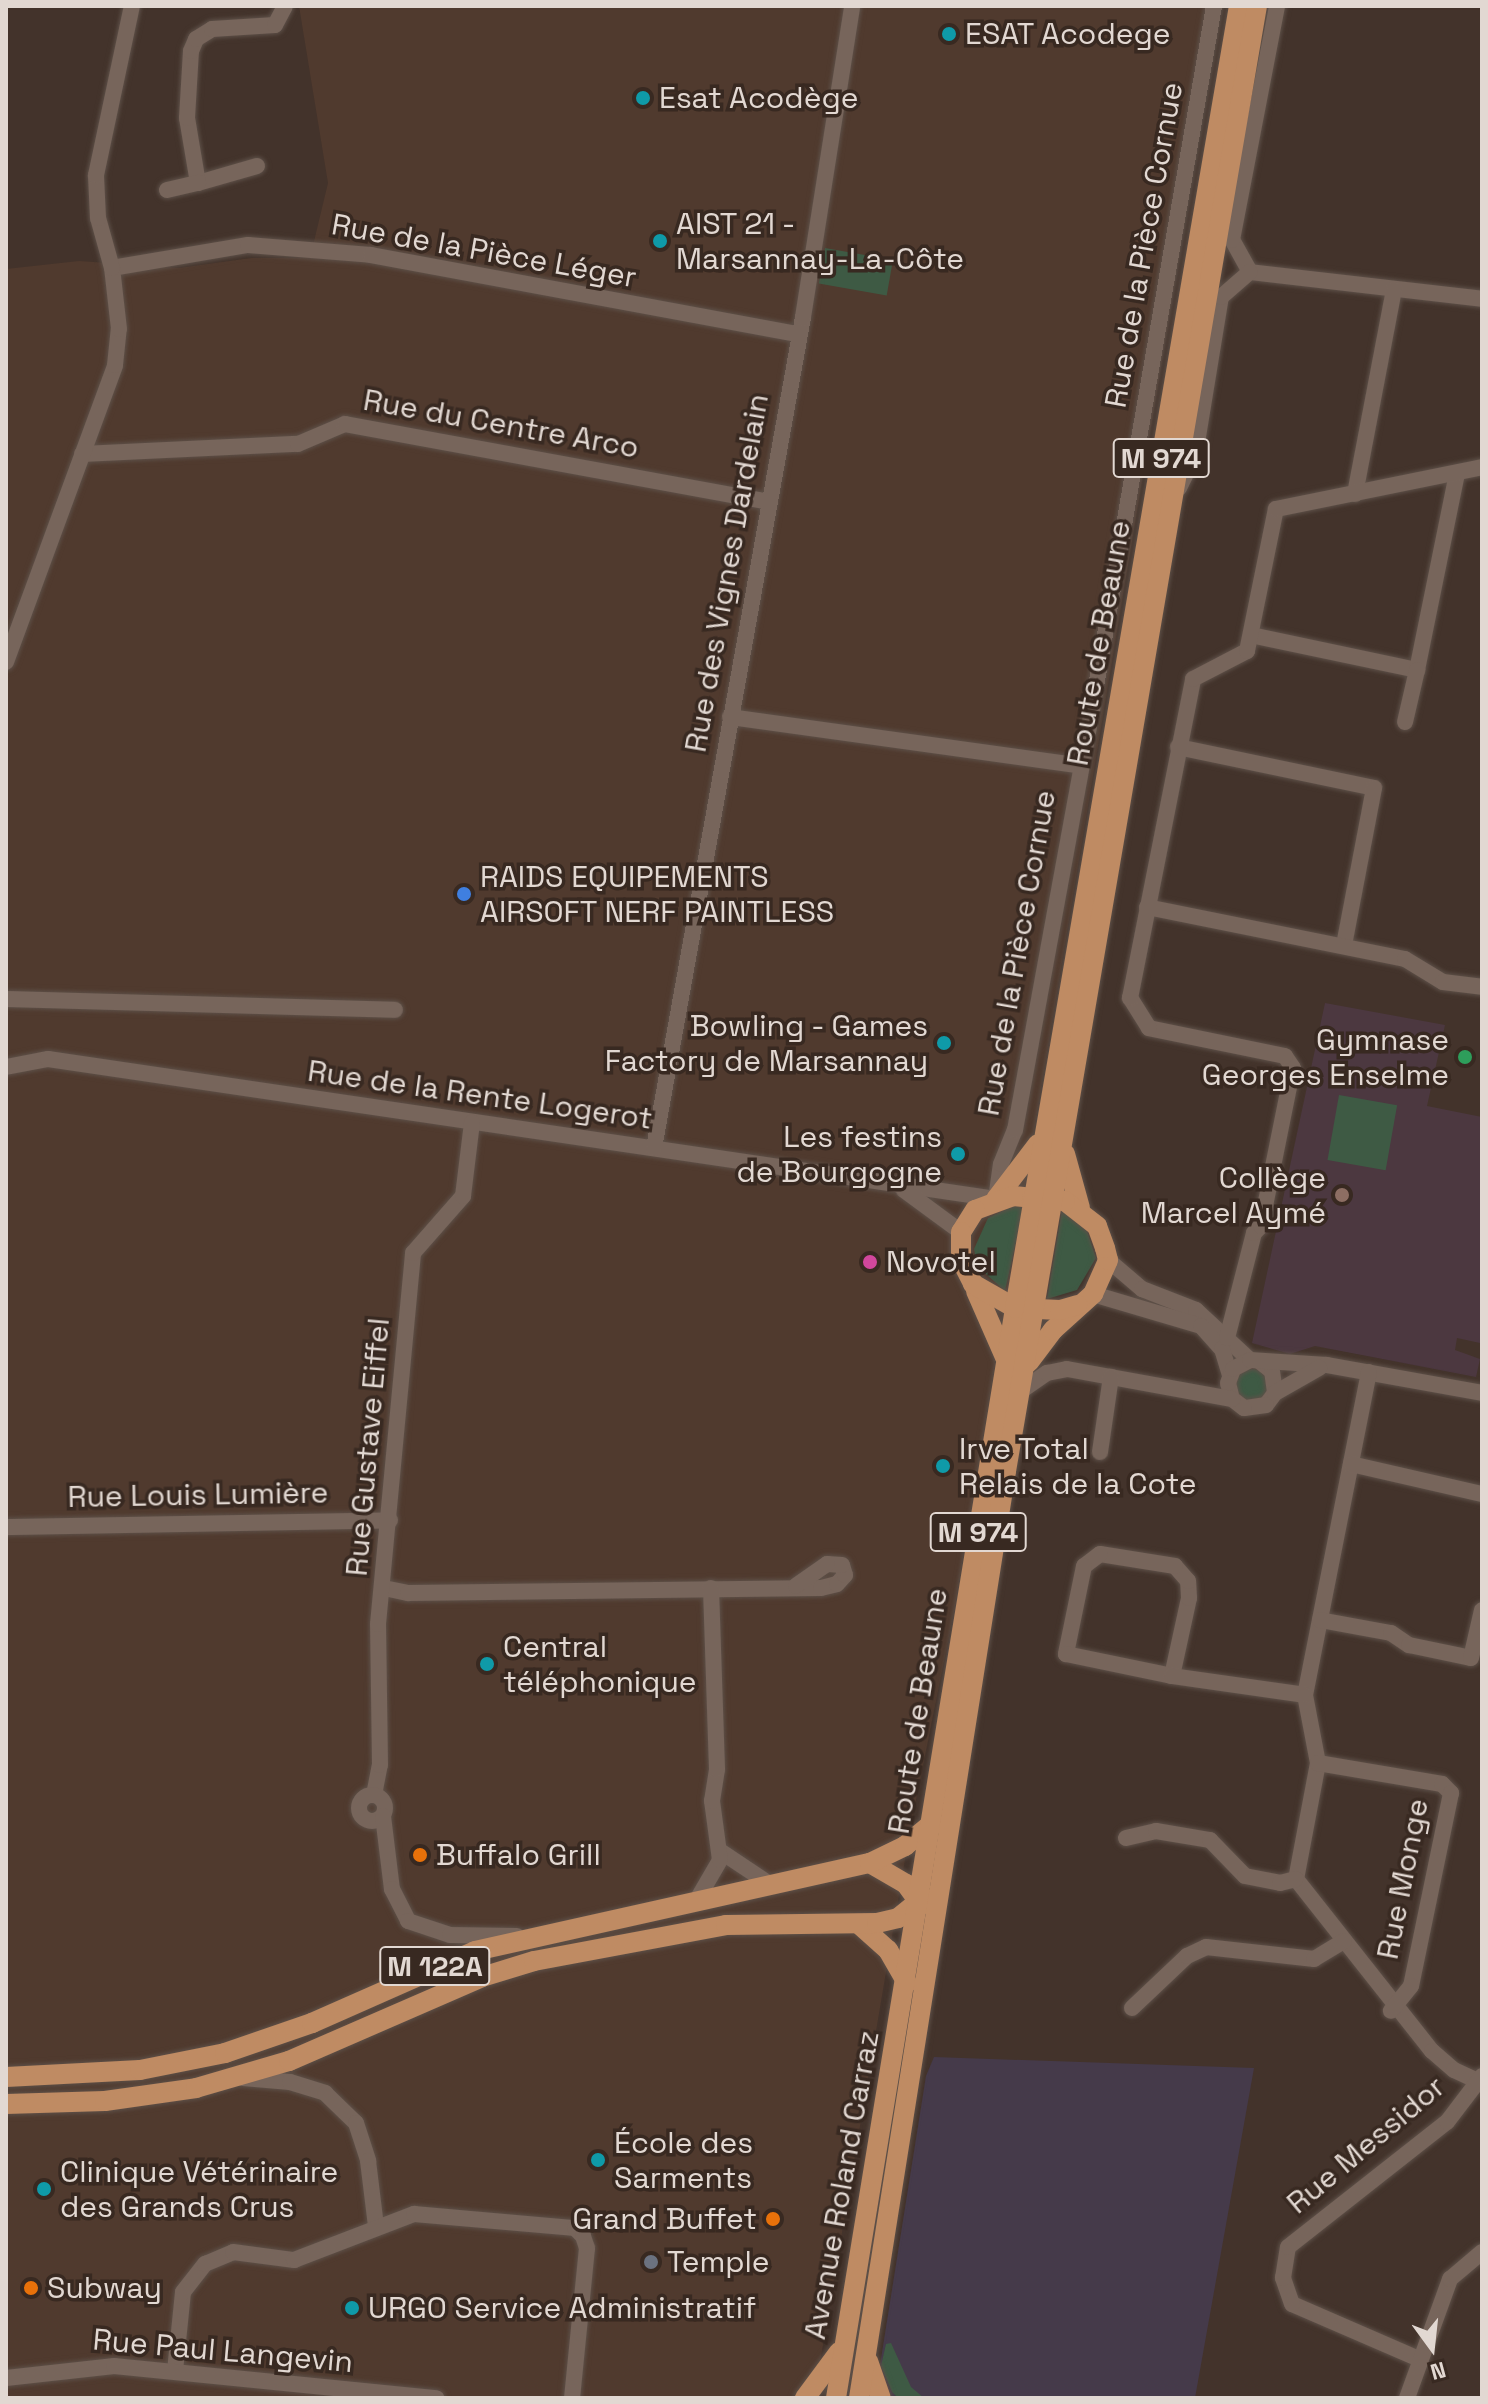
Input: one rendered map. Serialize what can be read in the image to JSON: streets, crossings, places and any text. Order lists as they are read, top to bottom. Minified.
{"streets":{"main road":["M 974","Route de Beaune","M 122A","Avenue Roland Carraz"],"street":["Rue de la Pièce Cornue","Rue de la Pièce Léger","Rue du Centre Arco","Rue des Vignes Dardelain","Rue de la Rente Logerot","Rue Gustave Eiffel","Rue Louis Lumière","Rue Monge","Rue Messidor","Rue Paul Langevin"]},"crossings":[["Rue de la Pièce Cornue","Rue de la Rente Logerot"],["Rue de la Pièce Léger","Rue des Vignes Dardelain"],["Rue du Centre Arco","Rue des Vignes Dardelain"],["Rue des Vignes Dardelain","Rue de la Rente Logerot"],["Route de Beaune","M 122A"],["Route de Beaune","Avenue Roland Carraz"],["Rue de la Rente Logerot","Rue Gustave Eiffel"],["Rue Gustave Eiffel","Rue Louis Lumière"],["Rue Gustave Eiffel","M 122A"]],"places":["ESAT Acodege","Esat Acodège","AIST 21 - Marsannay-La-Côte","RAIDS EQUIPEMENTS AIRSOFT NERF PAINTLESS","Bowling - Games Factory de Marsannay","Gymnase Georges Enselme","Les festins de Bourgogne","Collège Marcel Aymé","Novotel","Irve Total Relais de la Cote","Central téléphonique","Buffalo Grill","École des Sarments","Clinique Vétérinaire des Grands Crus","Grand Buffet","Temple","Subway","URGO Service Administratif"],"north":"bottom"}
